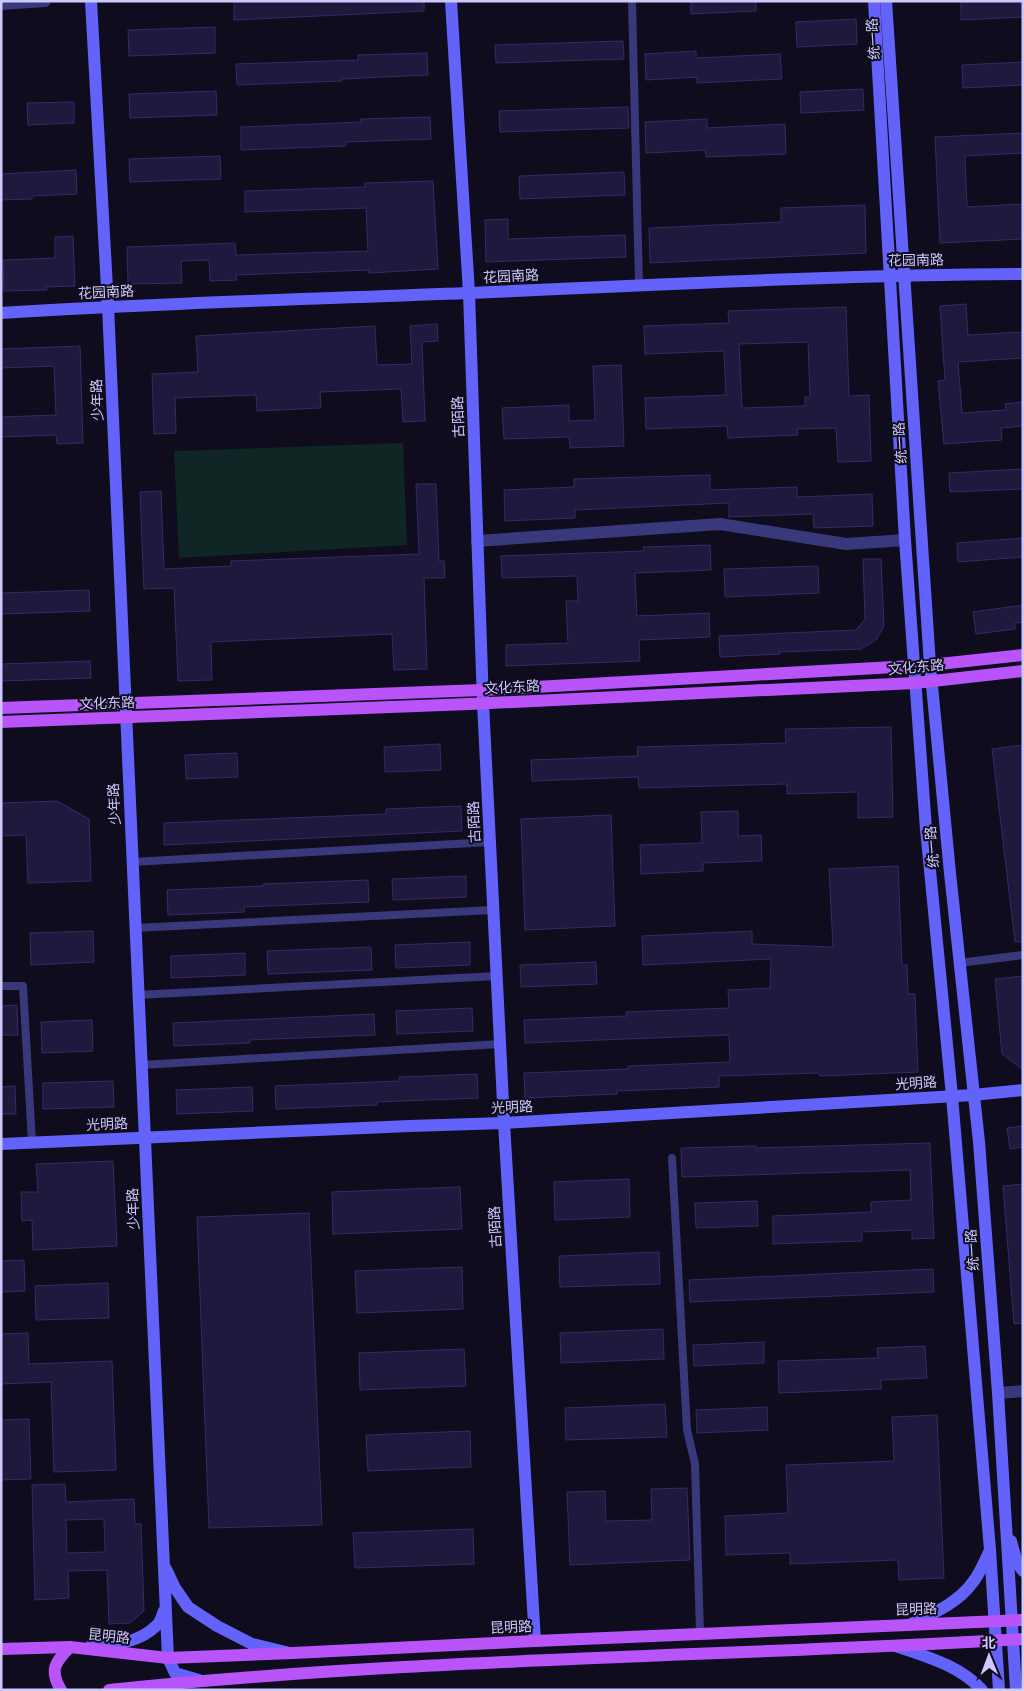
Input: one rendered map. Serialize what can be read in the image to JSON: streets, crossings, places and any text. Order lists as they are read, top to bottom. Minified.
{"streets":{"main road":["文化东路","昆明路"],"street":["统一路","花园南路","少年路","古陌路","光明路"]},"crossings":[["统一路","花园南路"],["统一路","文化东路"],["统一路","光明路"],["统一路","昆明路"],["花园南路","少年路"],["花园南路","古陌路"],["少年路","文化东路"],["少年路","光明路"],["少年路","昆明路"],["古陌路","文化东路"],["古陌路","光明路"],["古陌路","昆明路"]],"north":"top"}
